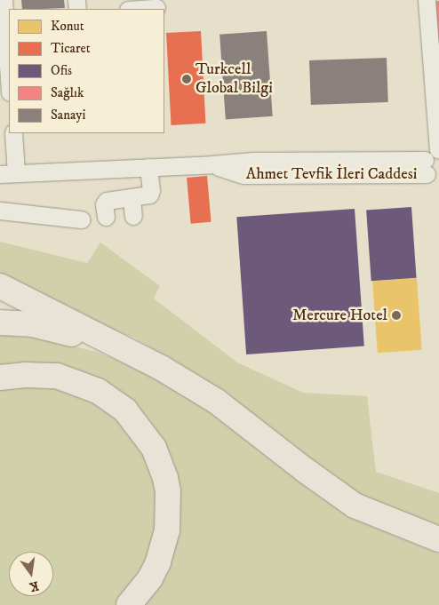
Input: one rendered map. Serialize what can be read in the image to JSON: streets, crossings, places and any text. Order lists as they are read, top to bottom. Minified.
{"streets":{"street":["Ahmet Tevfik İleri Caddesi"]},"places":["Turkcell Global Bilgi","Mercure Hotel"],"legend":["Konut","Ticaret","Ofis","Sağlık","Sanayi"],"north":"bottom"}
